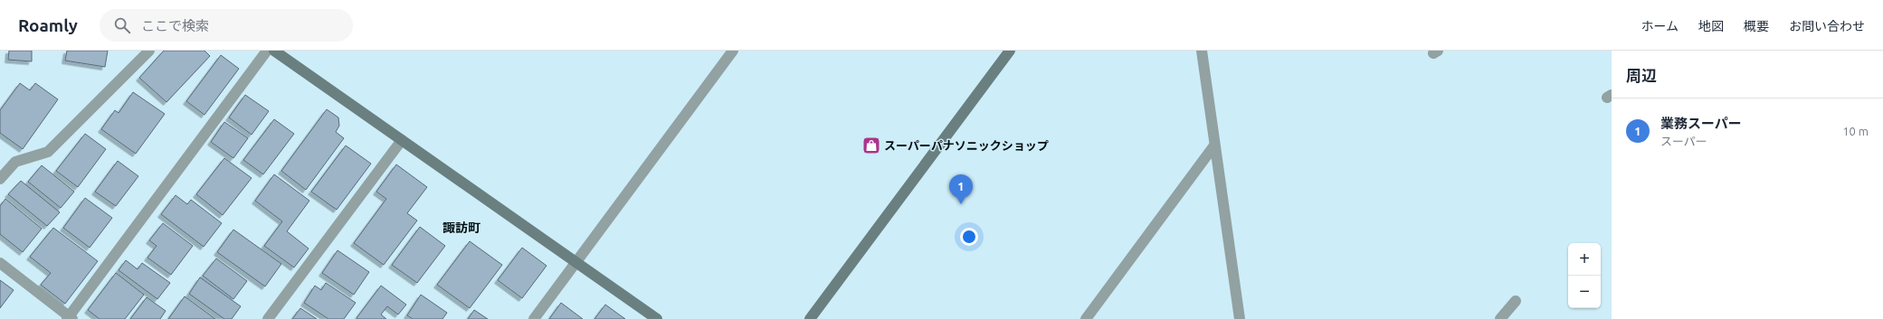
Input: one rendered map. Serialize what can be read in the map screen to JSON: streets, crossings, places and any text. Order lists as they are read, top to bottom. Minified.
{"districts":["諏訪町"],"places":{"shop":["スーパーパナソニックショップ"]},"page":{"header":"Roamly","search":"ここで検索","nav":["ホーム","地図","概要","お問い合わせ"],"heading":"周辺","list":[{"mark":"1","name":"業務スーパー","note":"スーパー","value":"10 m"}],"pins":"1","map_buttons":["+","−"]}}
